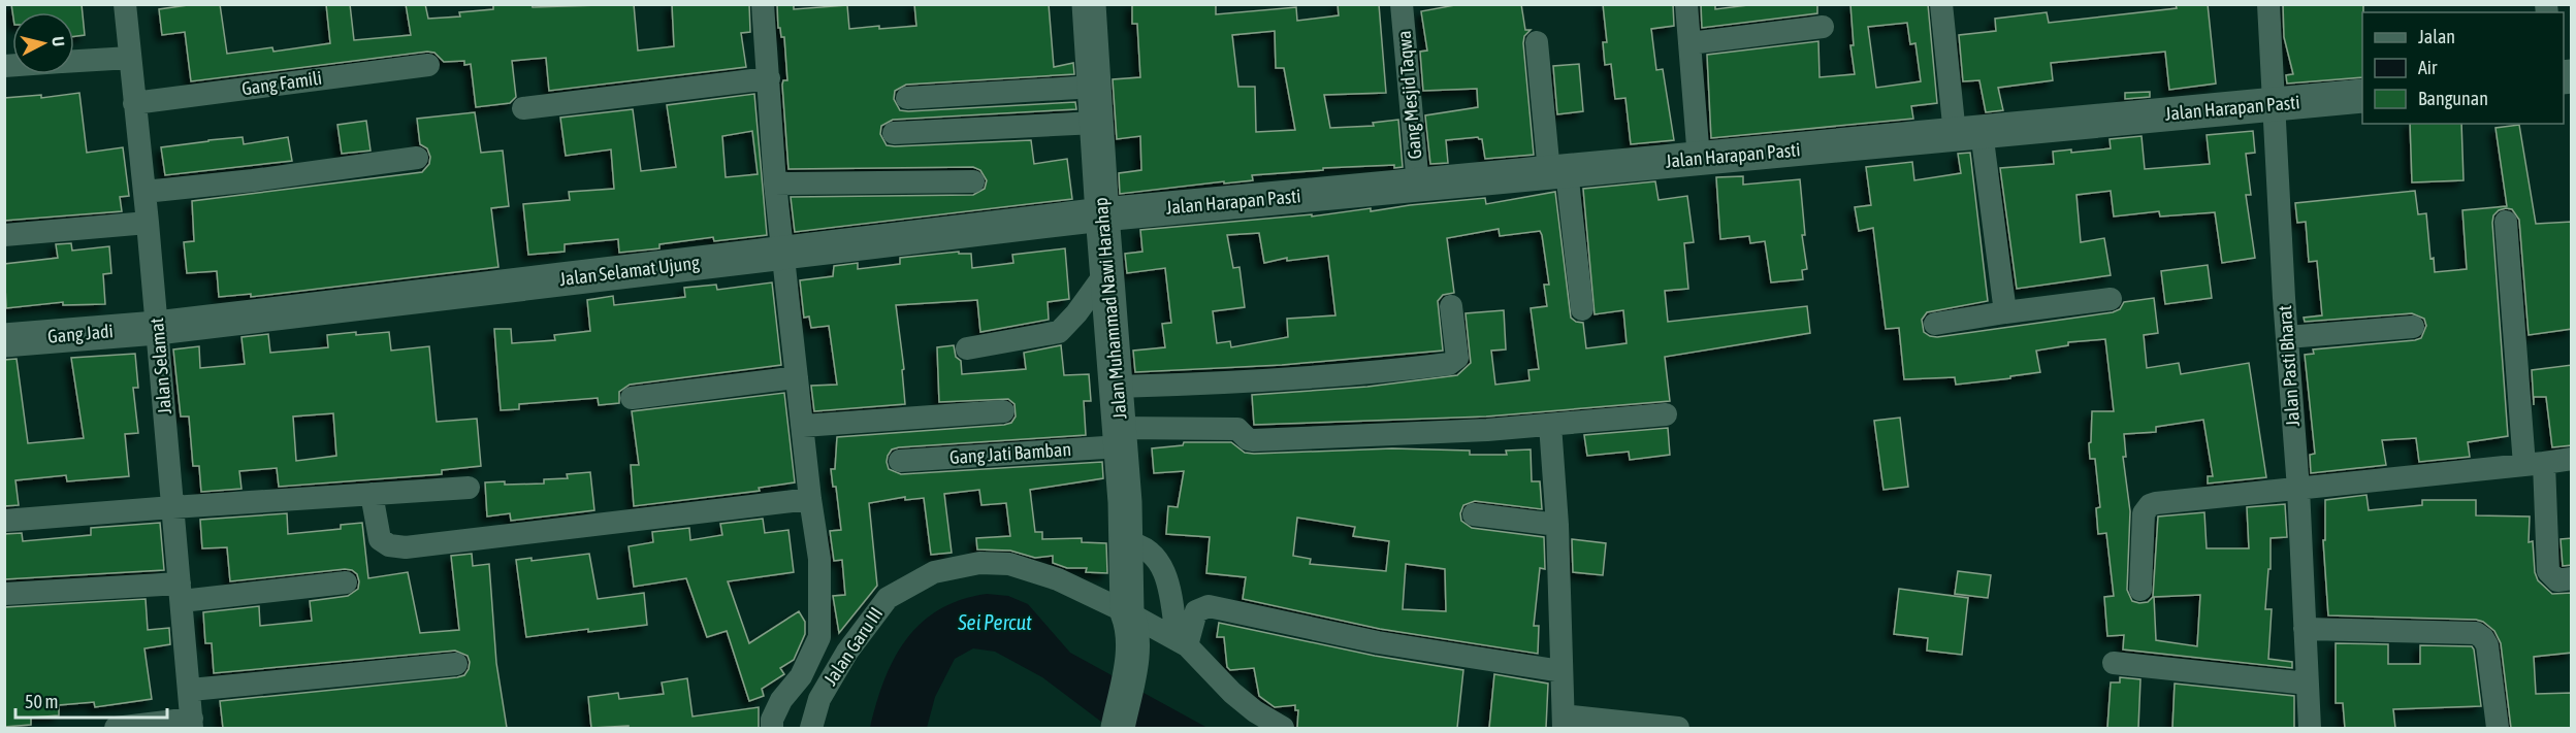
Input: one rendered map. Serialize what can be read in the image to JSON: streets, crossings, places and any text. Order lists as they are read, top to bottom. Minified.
{"streets":{"street":["Gang Famili","Gang Mesjid Taqwa","Jalan Harapan Pasti","Jalan Selamat Ujung","Jalan Muhammad Nawi Harahap","Gang Jadi","Jalan Selamat","Jalan Pasti Bharat","Gang Jati Bamban","Jalan Garu III"]},"crossings":[["Gang Famili","Jalan Selamat"],["Gang Mesjid Taqwa","Jalan Harapan Pasti"],["Jalan Harapan Pasti","Jalan Selamat Ujung"],["Jalan Harapan Pasti","Jalan Muhammad Nawi Harahap"],["Jalan Harapan Pasti","Jalan Pasti Bharat"],["Jalan Selamat Ujung","Jalan Muhammad Nawi Harahap"],["Jalan Selamat Ujung","Gang Jadi"],["Jalan Selamat Ujung","Jalan Selamat"],["Jalan Muhammad Nawi Harahap","Gang Jati Bamban"],["Jalan Muhammad Nawi Harahap","Jalan Garu III"],["Gang Jadi","Jalan Selamat"]],"water":["Sei Percut"],"legend":["Jalan","Air","Bangunan"],"scale_bar":"50 m","north":"right"}
